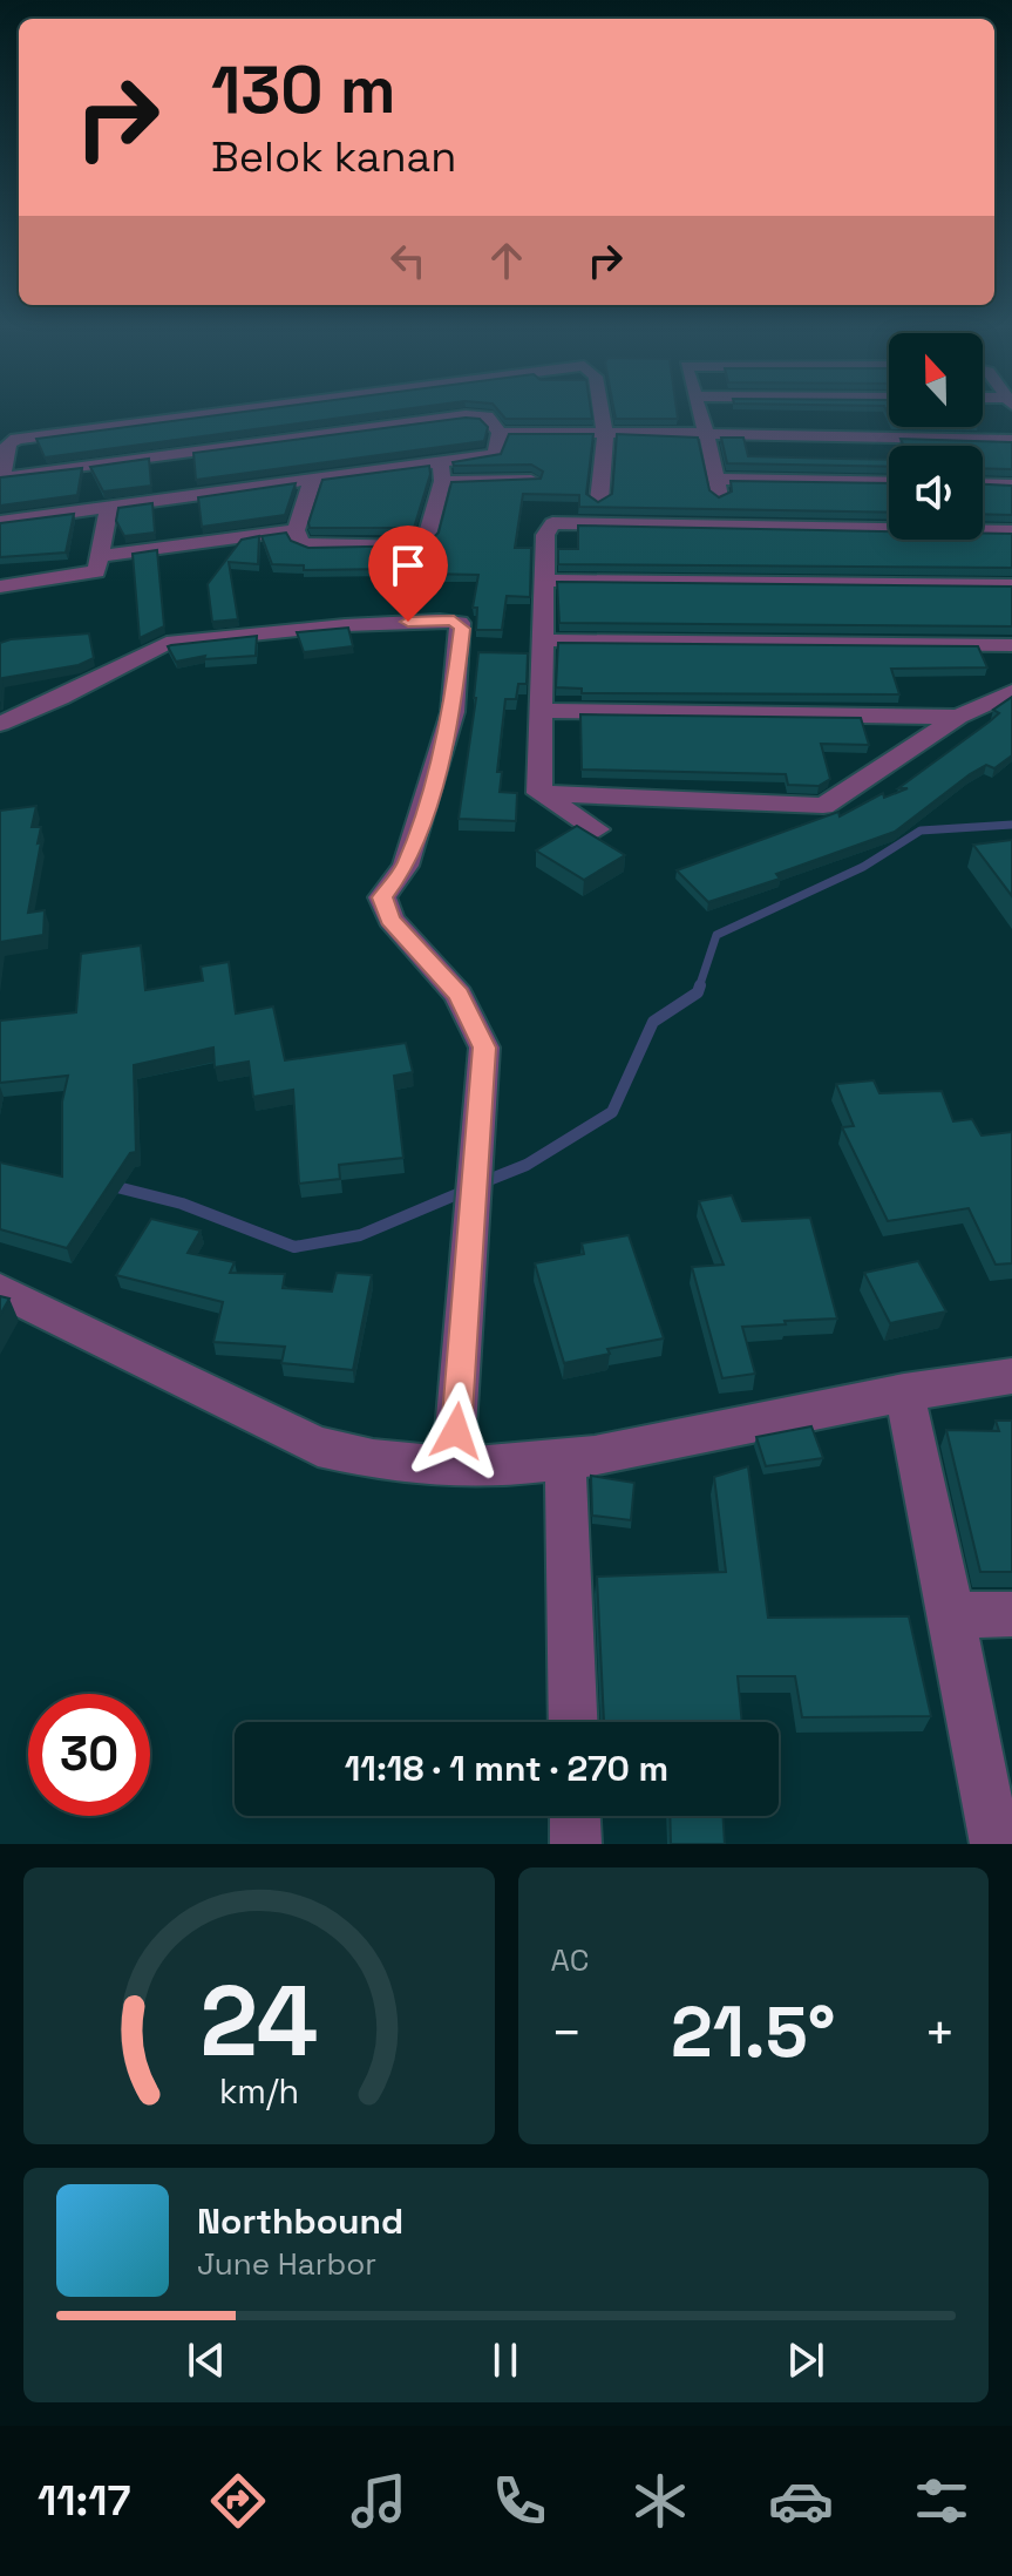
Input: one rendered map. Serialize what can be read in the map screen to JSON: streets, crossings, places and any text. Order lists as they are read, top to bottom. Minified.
{"north":"top","page":{"turn":["130 m","Belok kanan"],"limit":"30","trip":"11:18 · 1 mnt · 270 m","tile":"AC","heat":["−","21.5°","+"],"song":["Northbound","June Harbor"],"tabs":"11:17","gauge":["24","km/h"]}}
